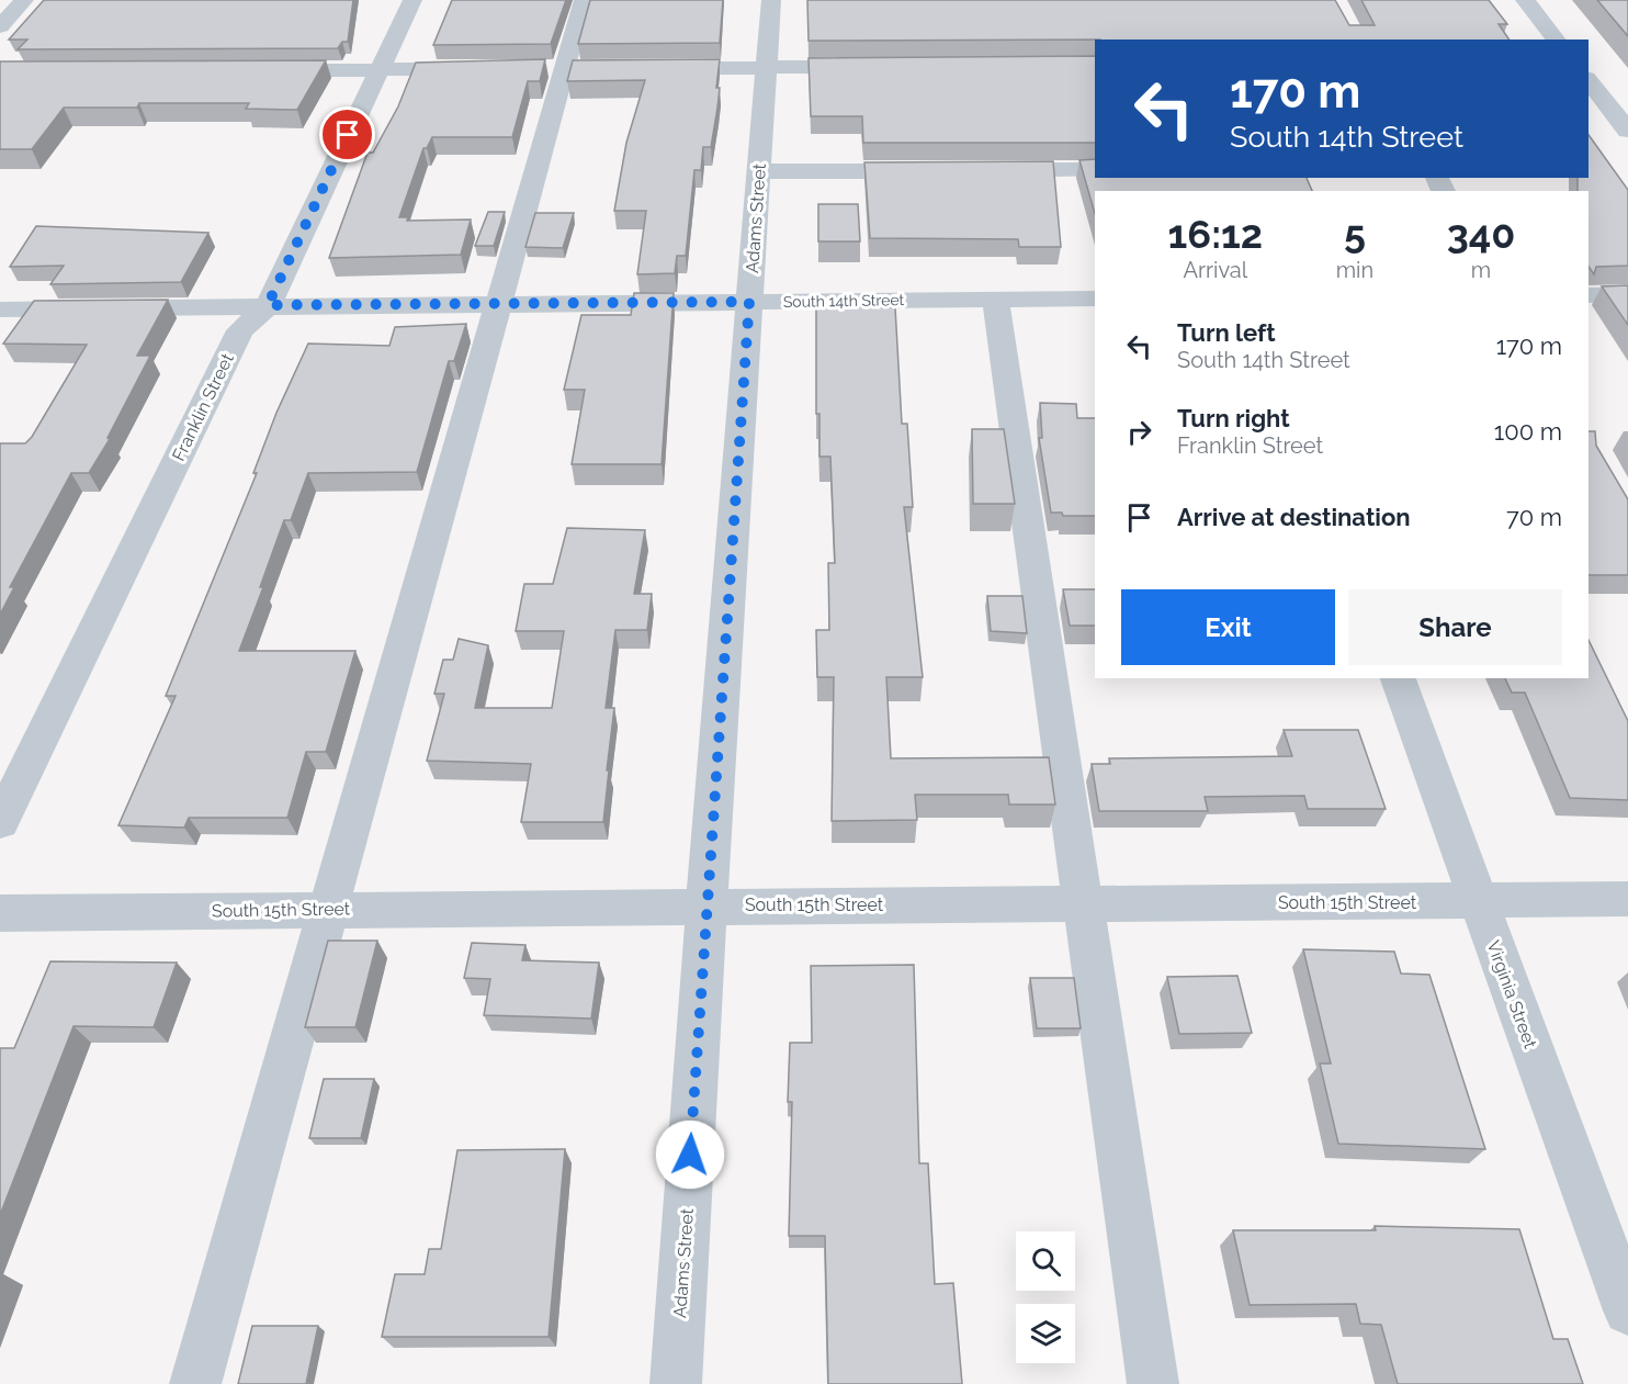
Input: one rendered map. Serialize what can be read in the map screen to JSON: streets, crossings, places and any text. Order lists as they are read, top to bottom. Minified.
{"streets":{"street":["Adams Street","South 14th Street","Franklin Street","South 15th Street","Virginia Street"]},"crossings":[["Adams Street","South 14th Street"],["Adams Street","South 15th Street"],["South 14th Street","Franklin Street"],["South 15th Street","Virginia Street"]],"page":{"turn":["170 m","South 14th Street"],"eta":["16:12","Arrival","5","min","340","m"],"list":[{"name":"Turn left","note":"South 14th Street","value":"170 m"},{"name":"Turn right","note":"Franklin Street","value":"100 m"},{"name":"Arrive at destination","value":"70 m"}],"buttons":["Exit","Share"]}}
